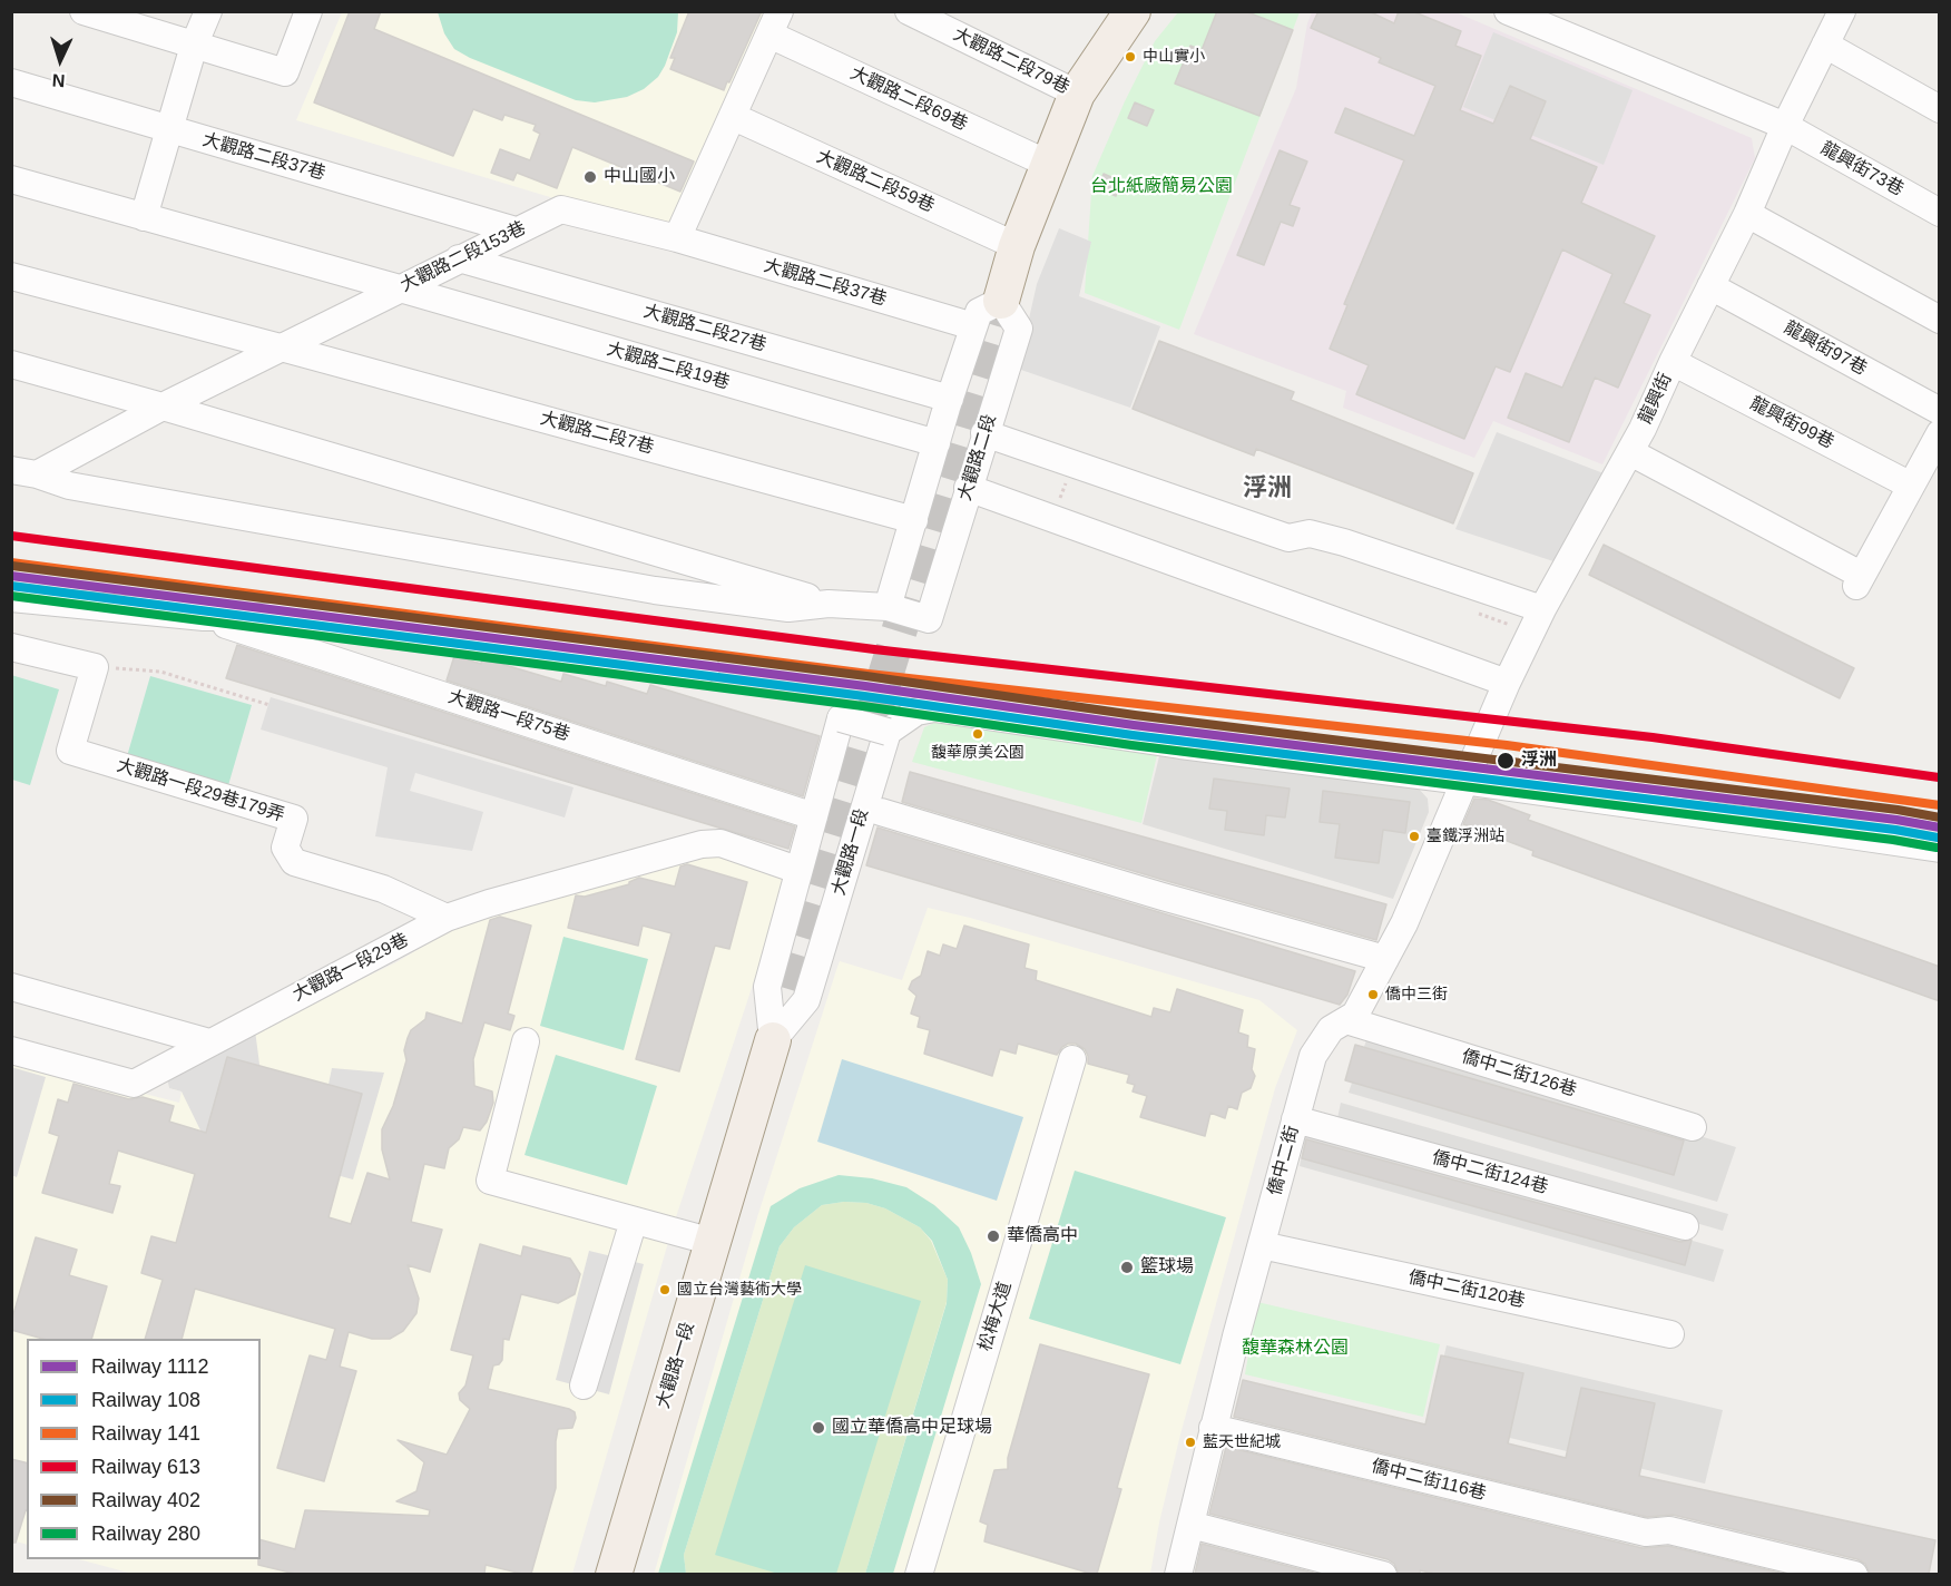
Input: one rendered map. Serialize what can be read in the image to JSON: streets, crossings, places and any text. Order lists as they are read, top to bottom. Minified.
{"streets":{"main road":["大觀路一段"],"street":["大觀路二段79巷","大觀路二段69巷","大觀路二段37巷","龍興街73巷","大觀路二段59巷","大觀路二段153巷","大觀路二段27巷","龍興街97巷","大觀路二段19巷","龍興街","龍興街99巷","大觀路二段7巷","大觀路二段","大觀路一段75巷","大觀路一段29巷179弄","大觀路一段29巷","僑中二街126巷","僑中二街","僑中二街124巷","僑中二街120巷","松梅大道","僑中二街116巷"]},"crossings":[["大觀路二段37巷","大觀路二段153巷"],["龍興街73巷","龍興街"],["大觀路二段153巷","大觀路二段27巷"],["大觀路二段153巷","大觀路二段19巷"],["大觀路二段153巷","大觀路二段7巷"],["龍興街97巷","龍興街"],["龍興街","龍興街99巷"],["龍興街","僑中二街"],["大觀路一段75巷","大觀路一段"],["大觀路一段29巷179弄","大觀路一段29巷"],["大觀路一段","大觀路一段29巷"],["僑中二街126巷","僑中二街"],["僑中二街","僑中二街124巷"],["僑中二街","僑中二街120巷"],["僑中二街","僑中二街116巷"]],"districts":["浮洲"],"parks":["台北紙廠簡易公園","馥華森林公園"],"places":["中山實小","中山國小","馥華原美公園","浮洲","臺鐵浮洲站","僑中三街","華僑高中","籃球場","國立台灣藝術大學","國立華僑高中足球場","藍天世紀城"],"lines":["rail line 613","rail line 141","rail line 402","rail line 1112","rail line 108","rail line 280"],"legend":["Railway 1112","Railway 108","Railway 141","Railway 613","Railway 402","Railway 280"],"north":"bottom"}
